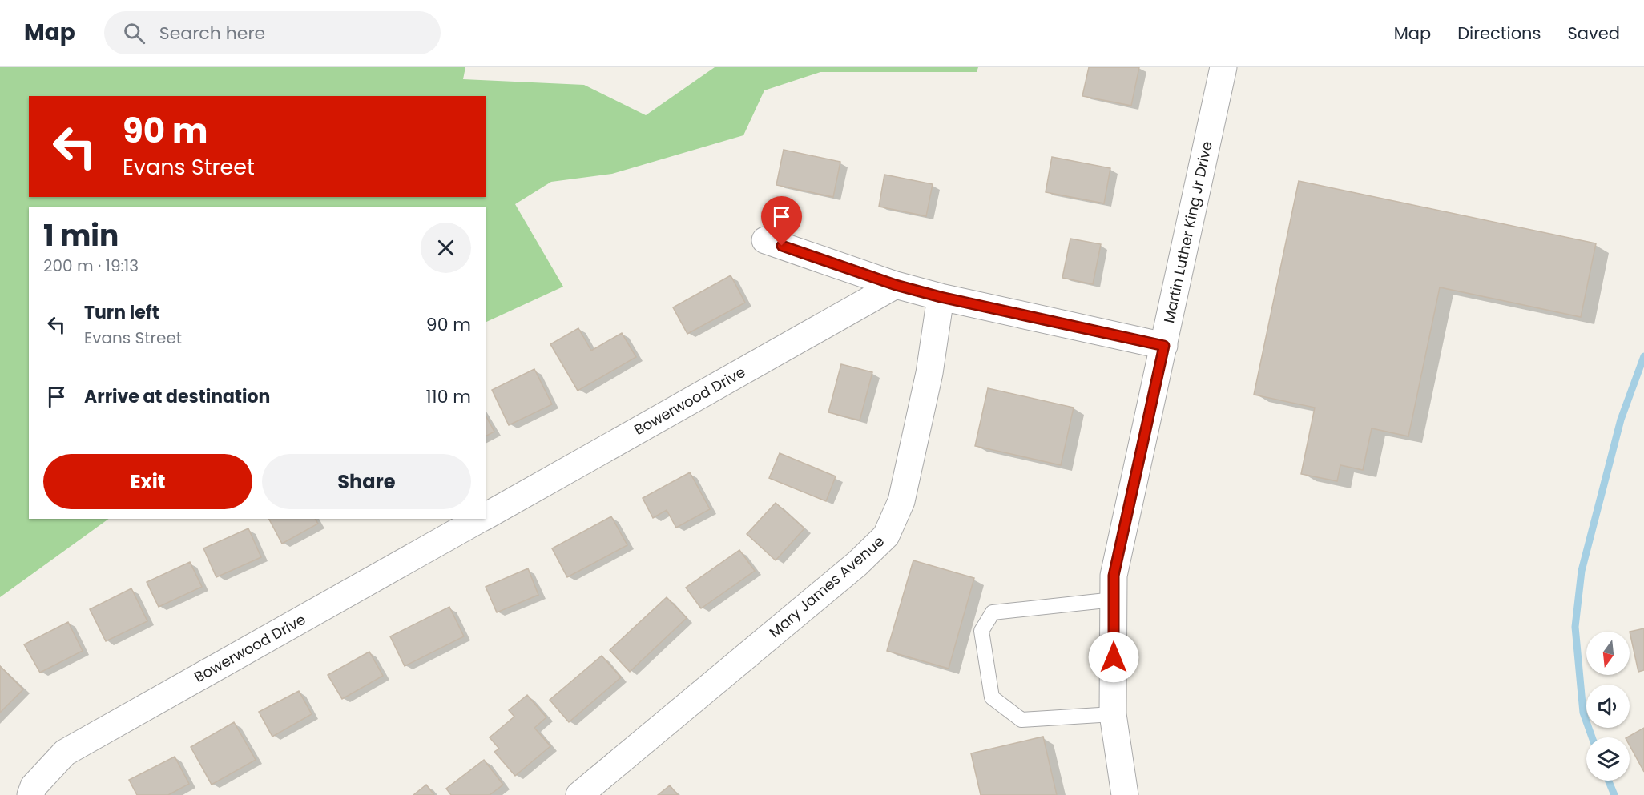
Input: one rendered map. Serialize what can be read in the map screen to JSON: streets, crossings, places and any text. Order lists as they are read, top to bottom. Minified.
{"streets":{"street":["Martin Luther King Jr Drive","Bowerwood Drive","Mary James Avenue"]},"north":"bottom","page":{"header":"Map","search":"Search here","nav":["Map","Directions","Saved"],"turn":["90 m","Evans Street"],"heading":["1 min","200 m · 19:13"],"list":[{"name":"Turn left","note":"Evans Street","value":"90 m"},{"name":"Arrive at destination","value":"110 m"}],"buttons":["Exit","Share"]}}
